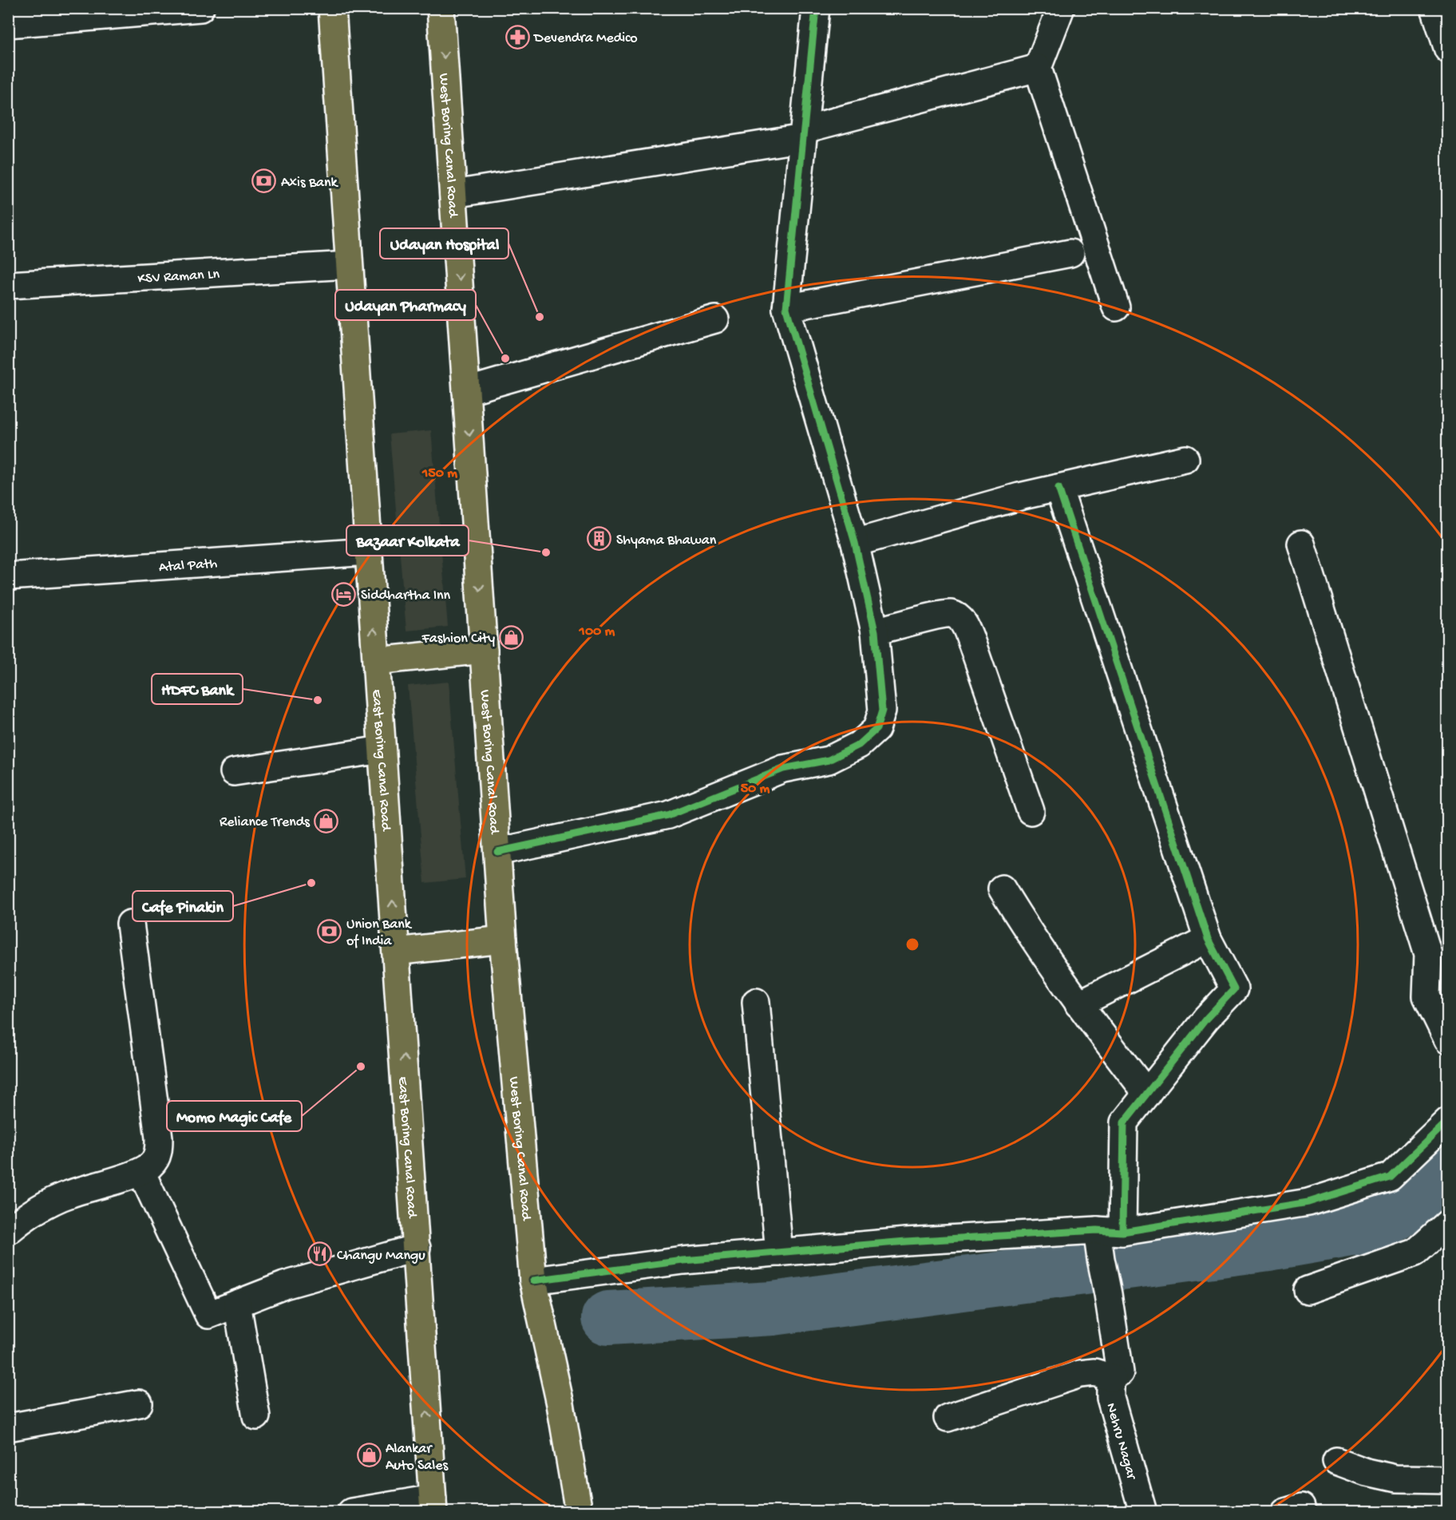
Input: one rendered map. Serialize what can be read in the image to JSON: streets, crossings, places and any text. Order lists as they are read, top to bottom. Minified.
{"streets":{"main road":["West Boring Canal Road","East Boring Canal Road"],"street":["KSV Raman Ln","Atal Path","Nehru Nagar"]},"crossings":[["KSV Raman Ln","East Boring Canal Road"],["Atal Path","East Boring Canal Road"]],"one_way":["West Boring Canal Road","East Boring Canal Road"],"places":{"pharmacy":["Devendra Medico"],"bank":["Axis Bank","Union Bank of India"],"other":["Udayan Hospital","Udayan Pharmacy","Bazaar Kolkata","HDFC Bank","Cafe Pinakin","Momo Magic Cafe"],"building":["Shyama Bhawan"],"hotel":["Siddhartha Inn"],"shop":["Fashion City","Reliance Trends","Alankar Auto Sales"],"restaurant":["Changu Mangu"]},"rings":["150 m","100 m","50 m"]}
